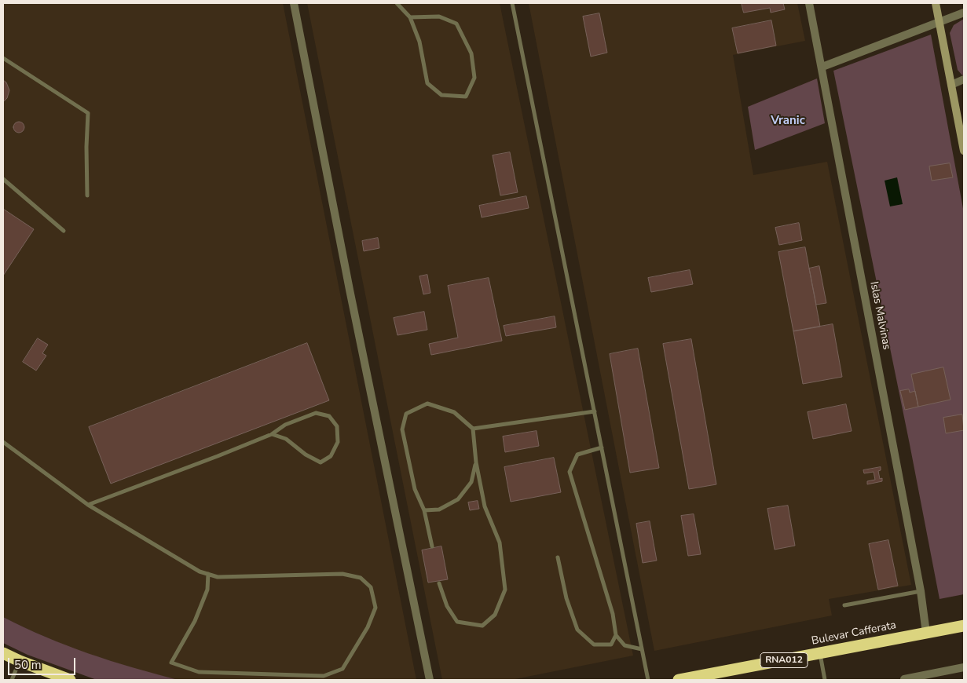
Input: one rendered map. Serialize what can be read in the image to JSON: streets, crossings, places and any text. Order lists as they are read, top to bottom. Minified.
{"streets":{"highway":["Bulevar Cafferata","RNA012"],"street":["Islas Malvinas"]},"crossings":[["Islas Malvinas","Bulevar Cafferata"]],"districts":["Vranic"],"scale_bar":"50 m"}
